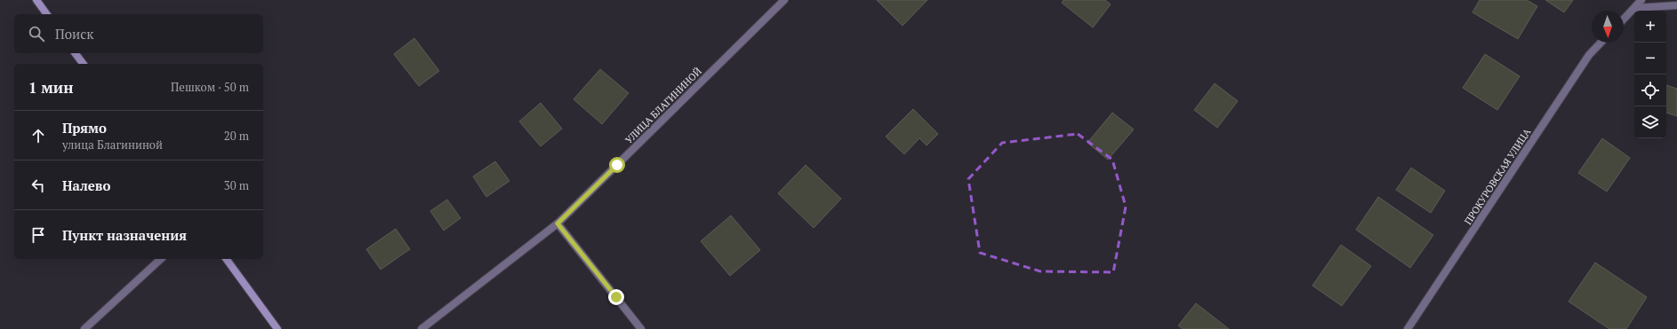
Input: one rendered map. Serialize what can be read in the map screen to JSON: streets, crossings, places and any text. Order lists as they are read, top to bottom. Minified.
{"streets":{"street":["УЛИЦА БЛАГИНИНОЙ","ПРОКУРОВСКАЯ УЛИЦА"]},"north":"bottom","page":{"map_buttons":["+","−"],"search":"Поиск","heading":["1 мин","Пешком · 50 m"],"list":[["Прямо","улица Благининой","20 m"],["Налево","30 m"],"Пункт назначения"]}}
